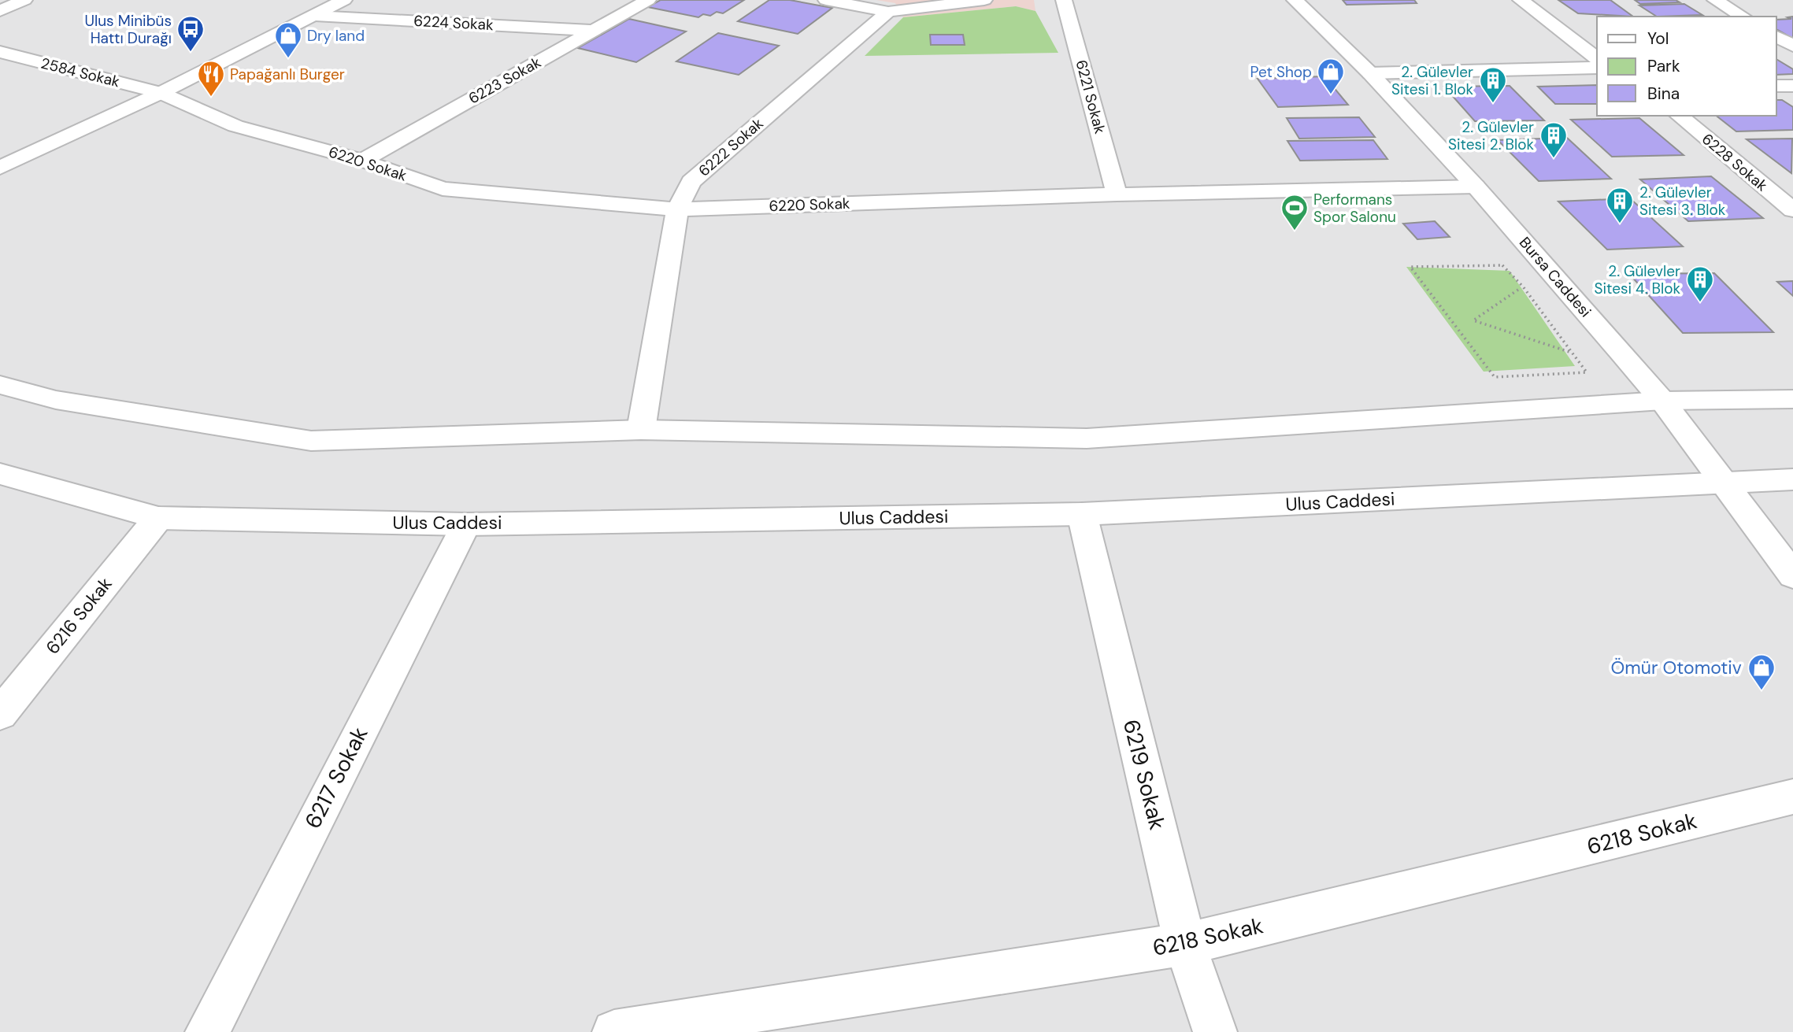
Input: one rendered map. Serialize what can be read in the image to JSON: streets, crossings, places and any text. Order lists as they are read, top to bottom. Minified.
{"streets":{"street":["6224 Sokak","2584 Sokak","6223 Sokak","6221 Sokak","6222 Sokak","6228 Sokak","6220 Sokak","Bursa Caddesi","Ulus Caddesi","6216 Sokak","6219 Sokak","6217 Sokak","6218 Sokak"]},"crossings":[["6224 Sokak","6223 Sokak"],["2584 Sokak","6220 Sokak"],["6223 Sokak","6220 Sokak"],["6221 Sokak","6220 Sokak"],["6222 Sokak","6220 Sokak"],["6220 Sokak","Bursa Caddesi"],["Bursa Caddesi","Ulus Caddesi"],["Ulus Caddesi","6216 Sokak"],["Ulus Caddesi","6219 Sokak"],["Ulus Caddesi","6217 Sokak"],["6219 Sokak","6218 Sokak"]],"places":{"bus stop":["Ulus Minibüs Hattı Durağı"],"shop":["Dry land","Pet Shop","Ömür Otomotiv"],"restaurant":["Papağanlı Burger"],"building":["2. Gülevler Sitesi 1. Blok","2. Gülevler Sitesi 2. Blok","2. Gülevler Sitesi 3. Blok","2. Gülevler Sitesi 4. Blok"],"sports":["Performans Spor Salonu"]},"legend":["Yol","Park","Bina"]}
